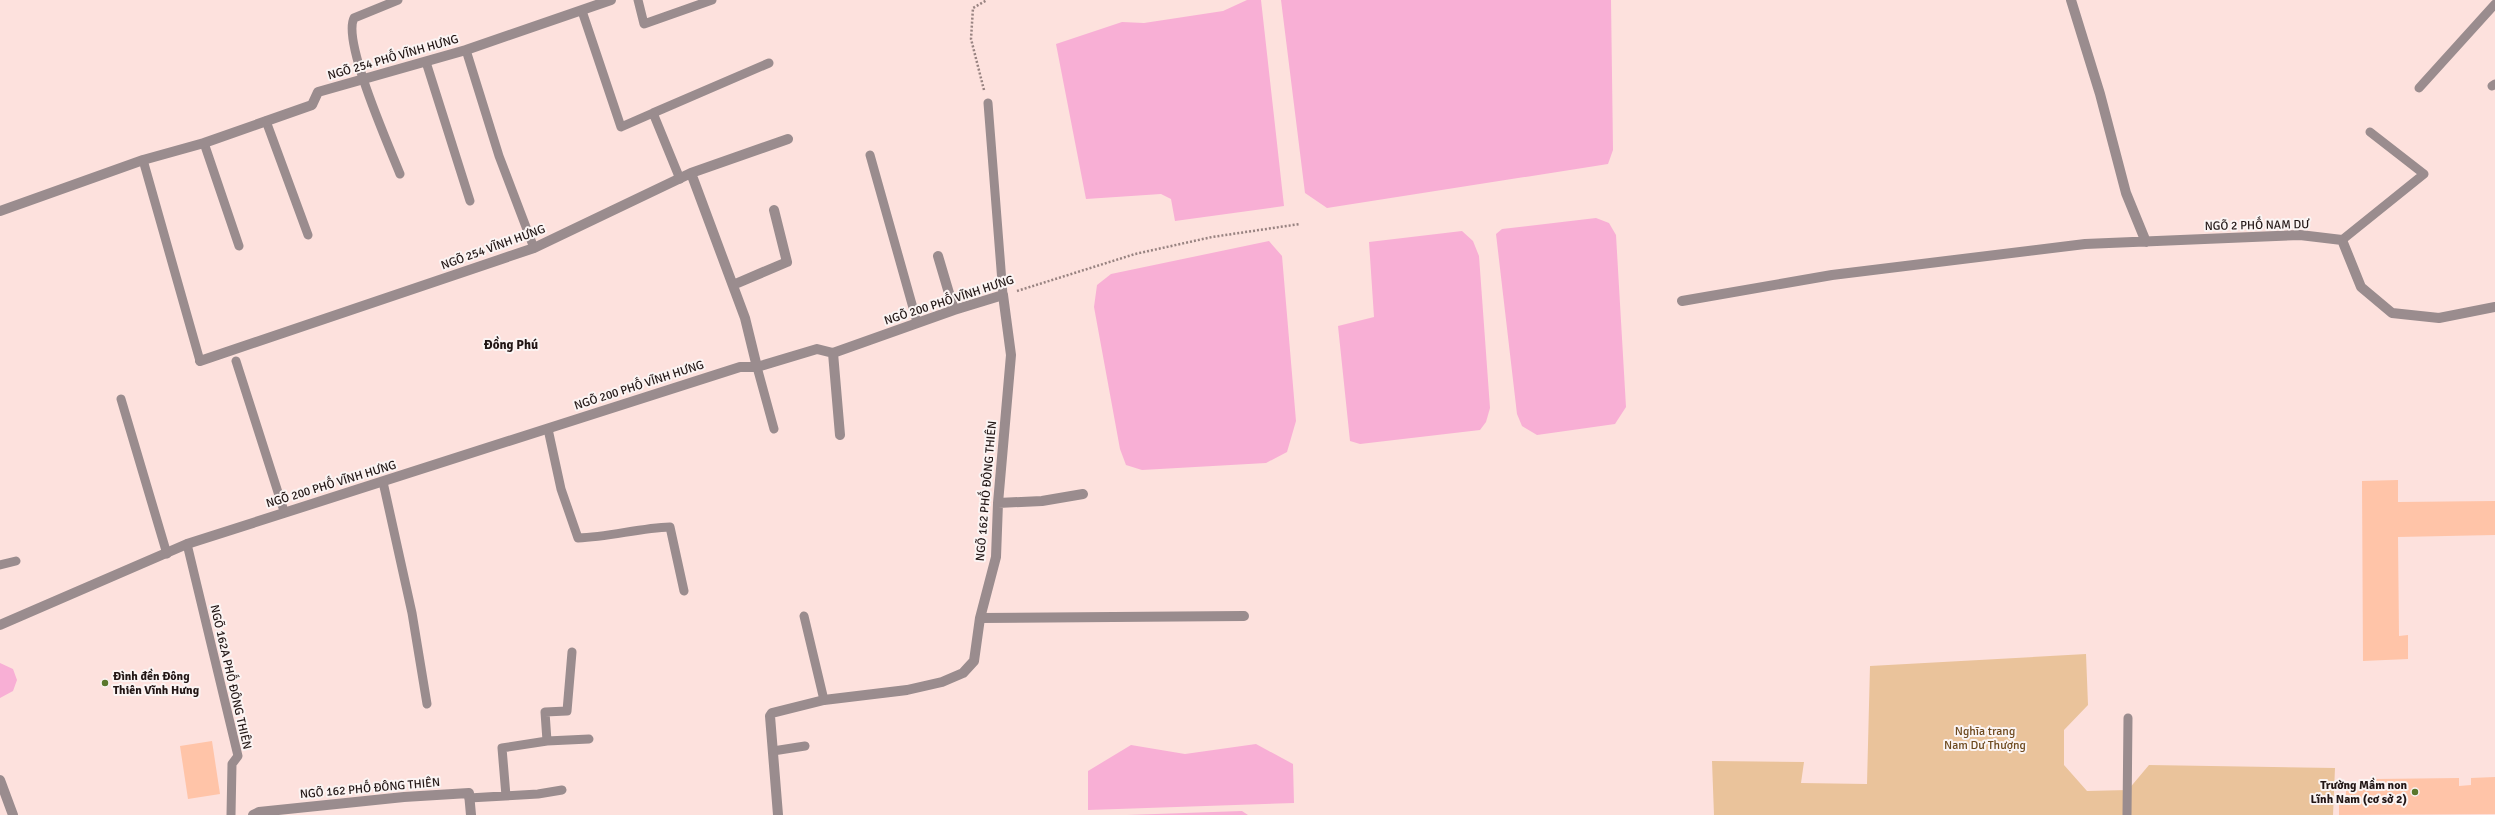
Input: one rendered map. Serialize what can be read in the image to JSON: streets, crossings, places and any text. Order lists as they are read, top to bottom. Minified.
{"streets":{"street":["NGÕ 254 PHỐ VĨNH HƯNG","NGÕ 2 PHỐ NAM DƯ","NGÕ 254 VĨNH HƯNG","NGÕ 200 PHỐ VĨNH HƯNG","NGÕ 162 PHỐ ĐÔNG THIÊN"],"lane":["NGÕ 162A PHỐ ĐÔNG THIÊN"]},"crossings":[["NGÕ 200 PHỐ VĨNH HƯNG","NGÕ 162 PHỐ ĐÔNG THIÊN"],["NGÕ 200 PHỐ VĨNH HƯNG","NGÕ 162A PHỐ ĐÔNG THIÊN"]],"districts":["Đồng Phú"],"parks":["Nghĩa trang Nam Dư Thượng"],"places":["Đình đền Đông Thiên Vĩnh Hưng","Trường Mầm non Lĩnh Nam (cơ sở 2)"]}
